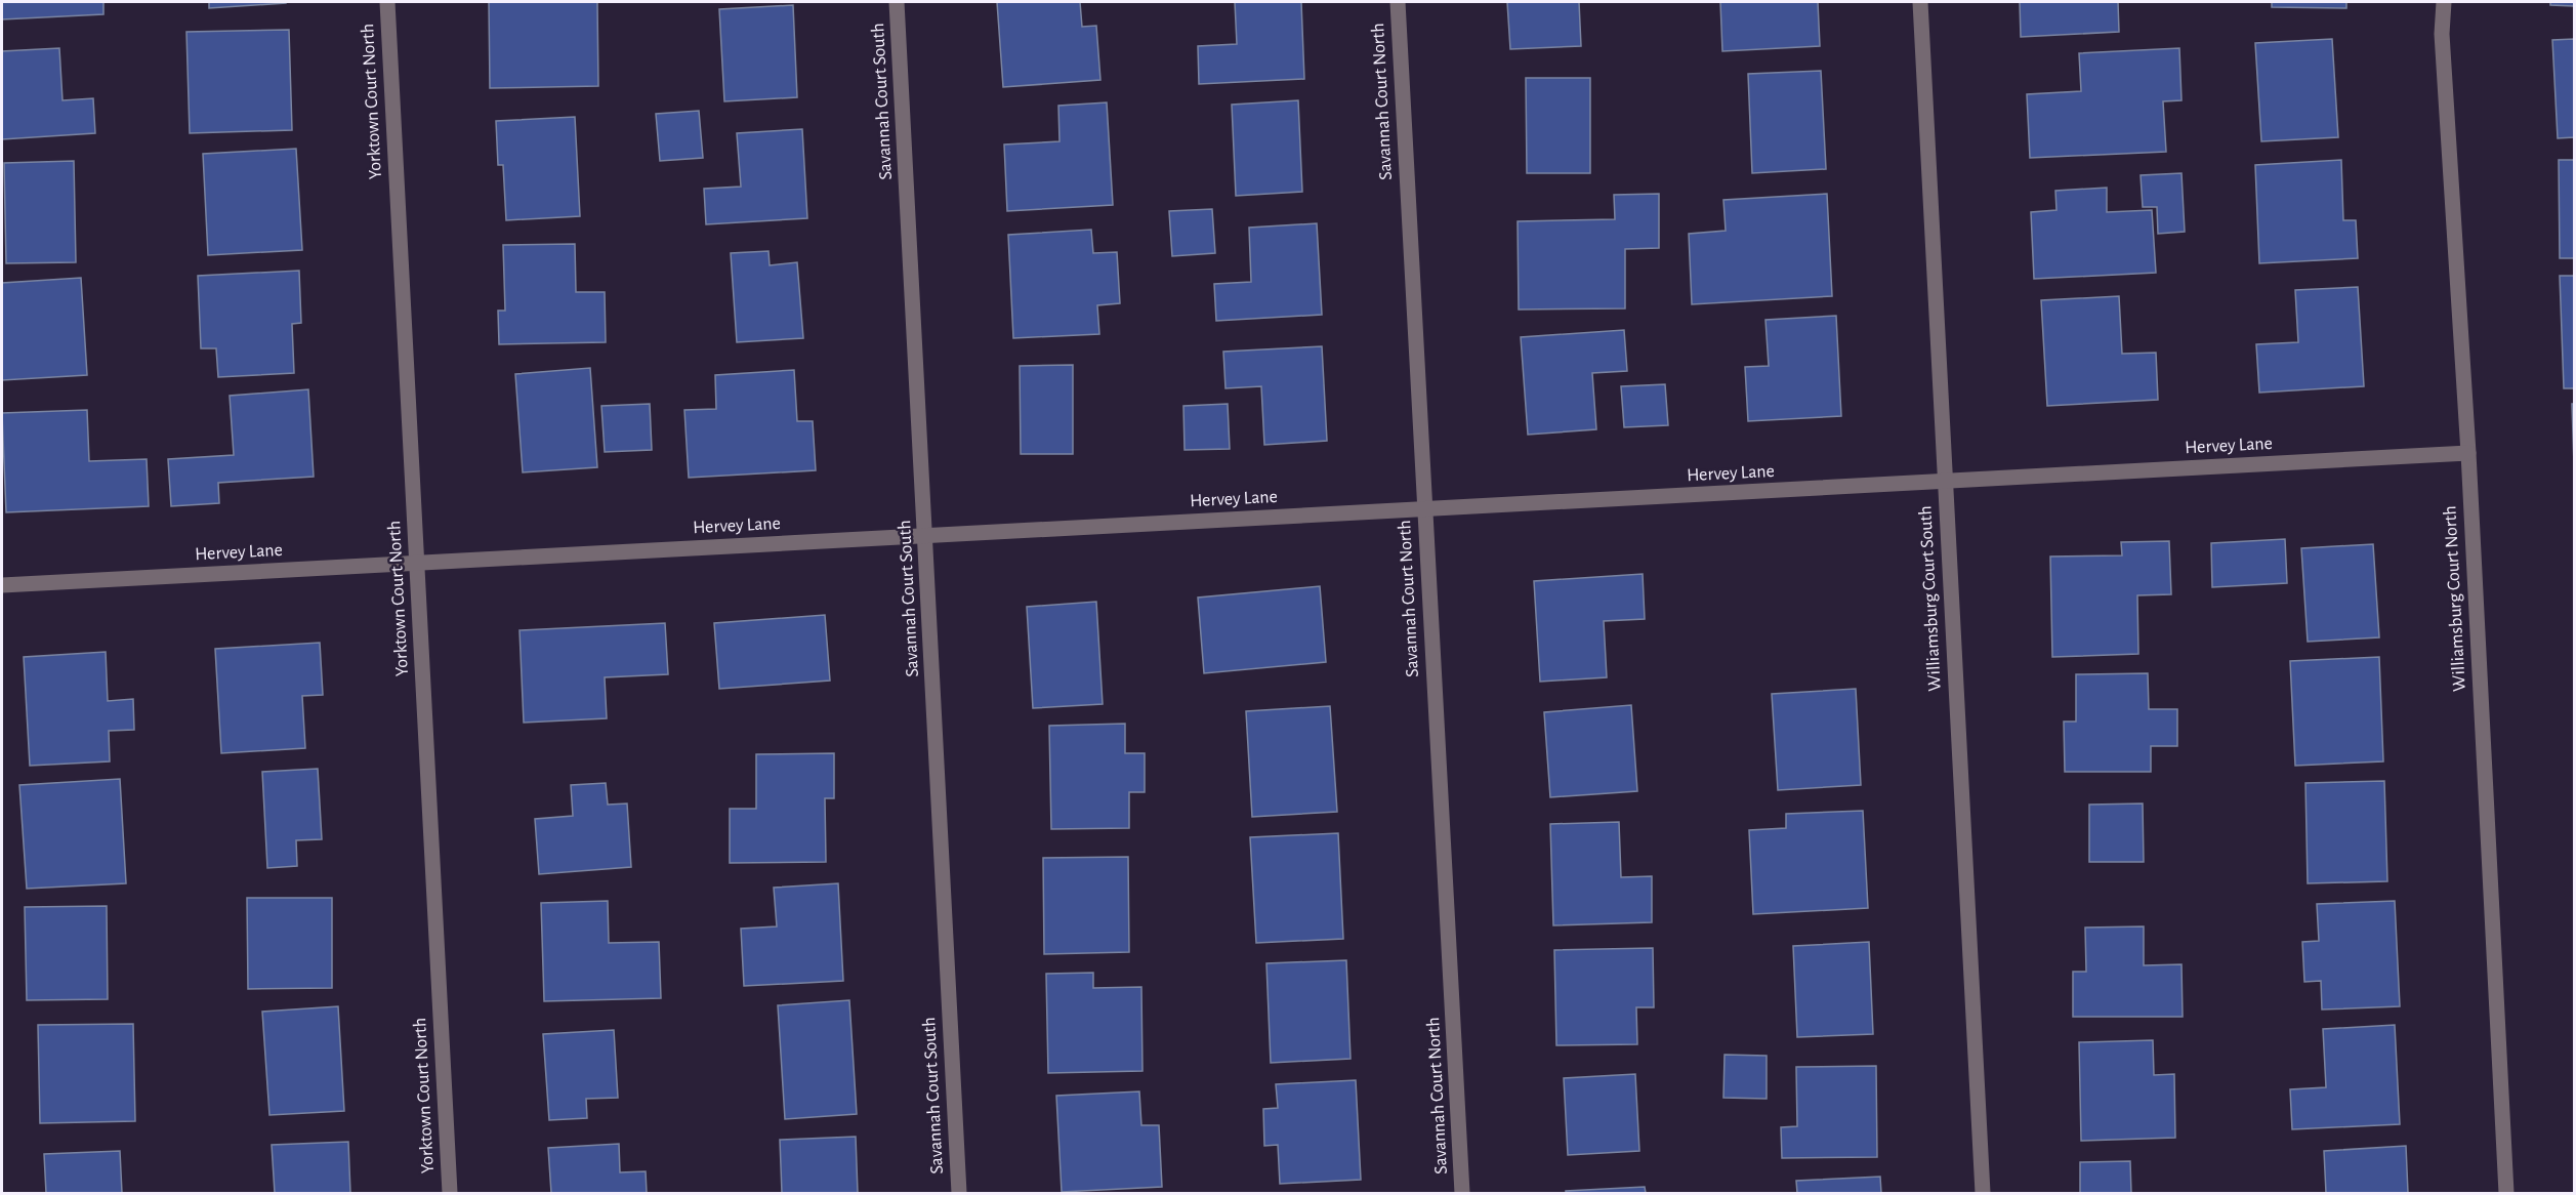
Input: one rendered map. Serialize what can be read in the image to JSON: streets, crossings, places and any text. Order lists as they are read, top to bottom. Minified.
{"streets":{"street":["Yorktown Court North","Savannah Court South","Savannah Court North","Hervey Lane","Williamsburg Court South","Williamsburg Court North"]},"crossings":[["Yorktown Court North","Hervey Lane"],["Savannah Court South","Hervey Lane"],["Savannah Court North","Hervey Lane"],["Hervey Lane","Williamsburg Court South"],["Hervey Lane","Williamsburg Court North"]]}
